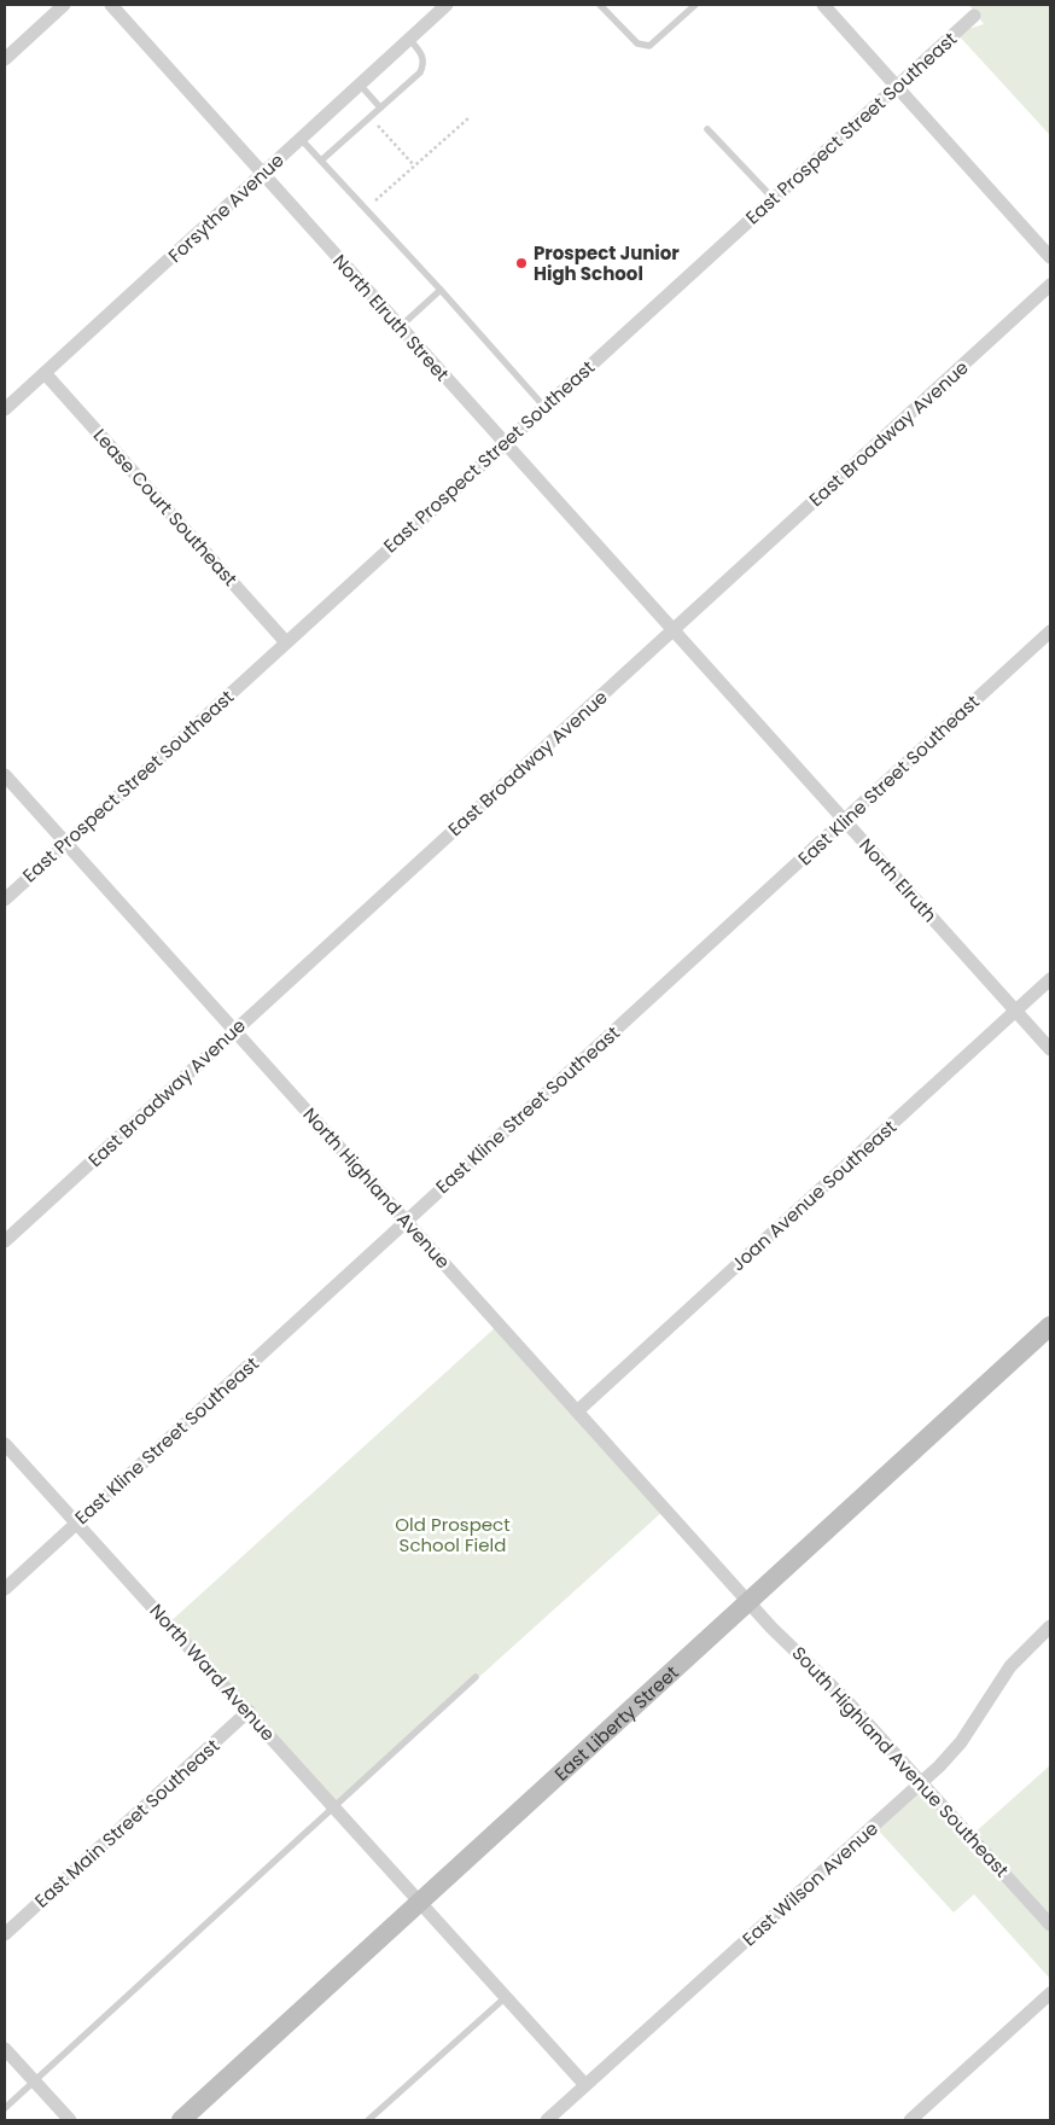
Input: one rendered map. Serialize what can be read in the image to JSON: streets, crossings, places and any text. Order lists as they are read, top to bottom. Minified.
{"streets":{"street":["East Prospect Street Southeast","Forsythe Avenue","North Elruth Street","East Broadway Avenue","Lease Court Southeast","East Kline Street Southeast","North Elruth","North Highland Avenue","Joan Avenue Southeast","North Ward Avenue","East Liberty Street","South Highland Avenue Southeast","East Main Street Southeast","East Wilson Avenue"]},"crossings":[["East Prospect Street Southeast","North Elruth Street"],["East Prospect Street Southeast","Lease Court Southeast"],["East Prospect Street Southeast","North Highland Avenue"],["Forsythe Avenue","North Elruth Street"],["Forsythe Avenue","Lease Court Southeast"],["North Elruth Street","East Broadway Avenue"],["North Elruth Street","North Elruth"],["East Broadway Avenue","North Elruth"],["East Broadway Avenue","North Highland Avenue"],["East Kline Street Southeast","North Elruth"],["East Kline Street Southeast","North Highland Avenue"],["East Kline Street Southeast","North Ward Avenue"],["North Elruth","Joan Avenue Southeast"],["North Highland Avenue","Joan Avenue Southeast"],["North Highland Avenue","East Liberty Street"],["North Highland Avenue","South Highland Avenue Southeast"],["North Ward Avenue","East Liberty Street"],["North Ward Avenue","East Main Street Southeast"],["North Ward Avenue","East Wilson Avenue"],["East Liberty Street","South Highland Avenue Southeast"],["South Highland Avenue Southeast","East Wilson Avenue"]],"parks":["Old Prospect School Field"],"places":["Prospect Junior High School"]}
